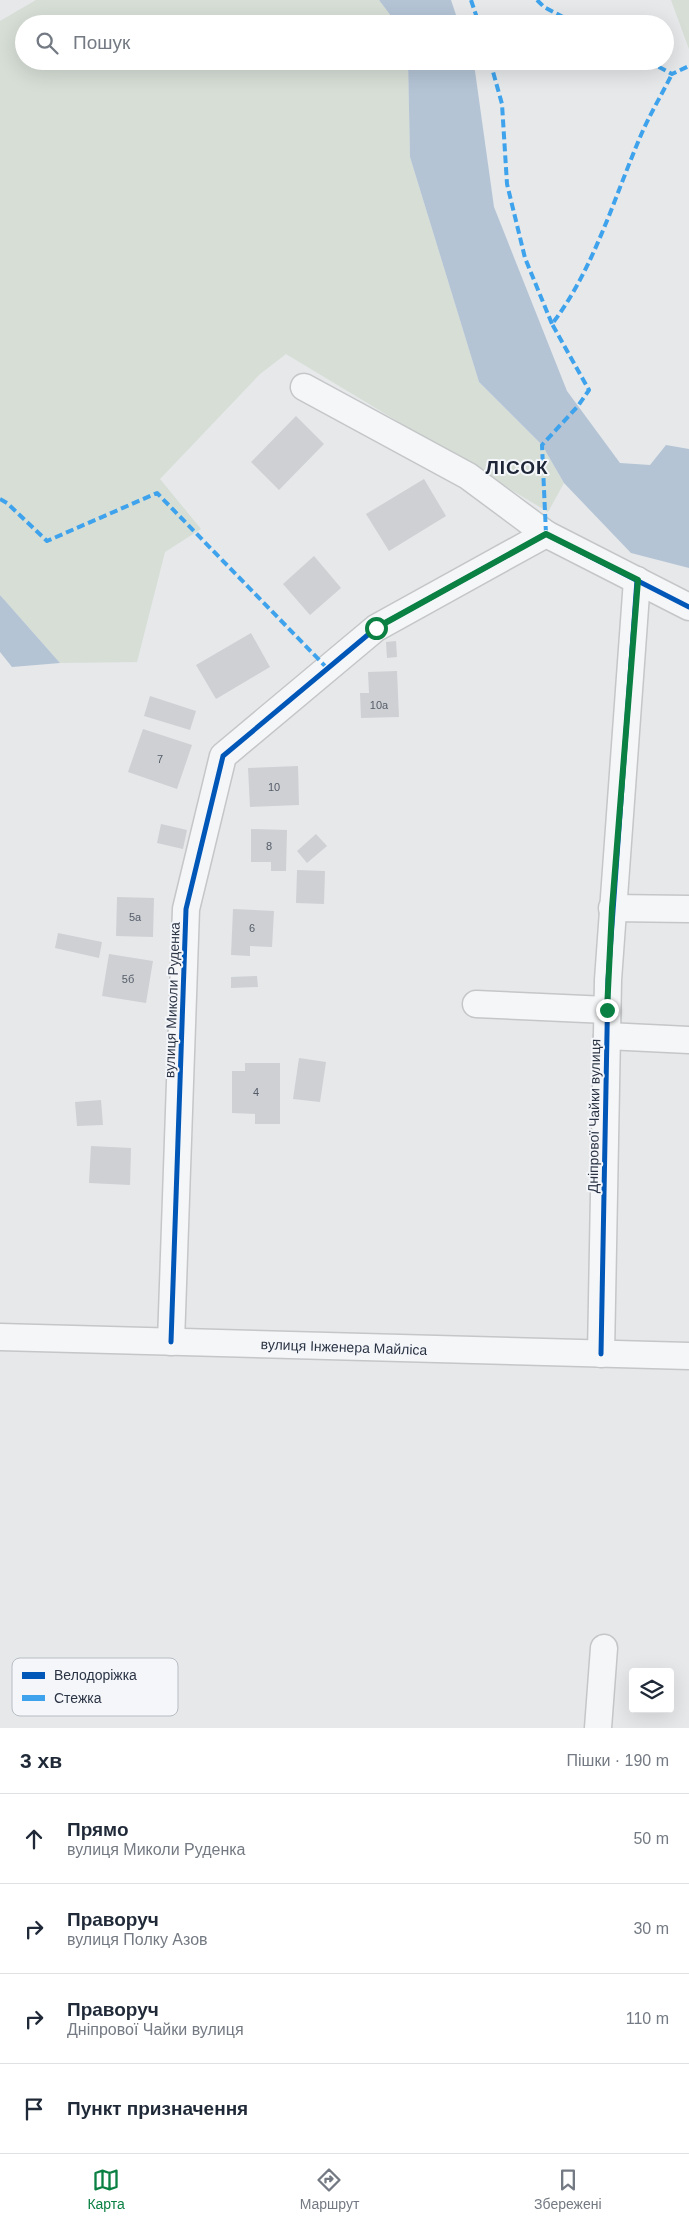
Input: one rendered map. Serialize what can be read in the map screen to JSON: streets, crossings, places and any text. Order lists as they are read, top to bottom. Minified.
{"streets":{"street":["вулиця Миколи Руденка","Дніпрової Чайки вулиця","вулиця Інженера Майліса"]},"crossings":[["вулиця Миколи Руденка","вулиця Інженера Майліса"],["Дніпрової Чайки вулиця","вулиця Інженера Майліса"]],"districts":["ЛІСОК"],"house_numbers":["10а","7","10","8","5а","6","5б","4"],"legend":["Велодоріжка","Стежка"],"page":{"search":"Пошук","heading":["3 хв","Пішки · 190 m"],"list":[["Прямо","вулиця Миколи Руденка","50 m"],["Праворуч","вулиця Полку Азов","30 m"],["Праворуч","Дніпрової Чайки вулиця","110 m"],"Пункт призначення"],"nav":["Карта","Маршрут","Збережені"]}}
